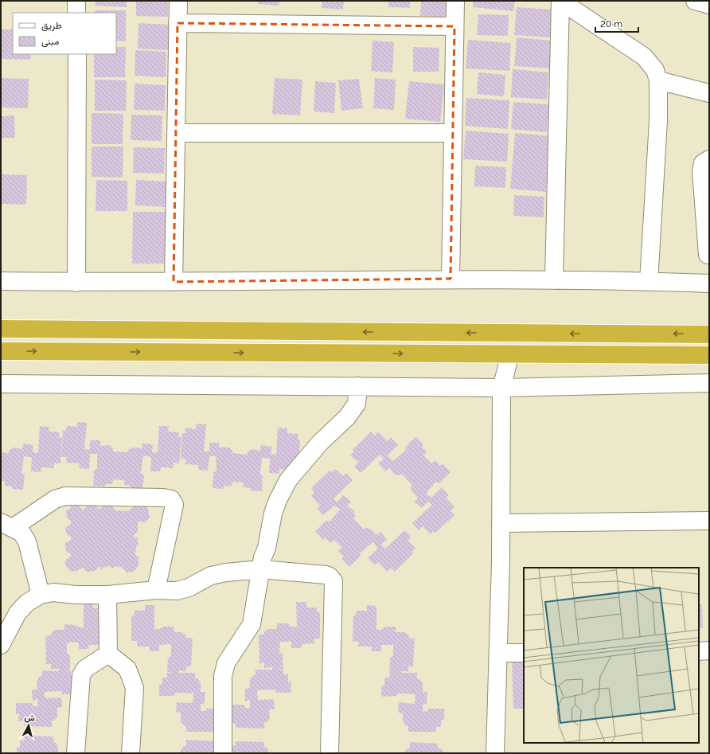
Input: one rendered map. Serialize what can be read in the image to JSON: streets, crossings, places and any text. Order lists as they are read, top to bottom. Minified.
{"legend":["طريق","مبنى"],"scale_bar":"20 m","north":"top"}
